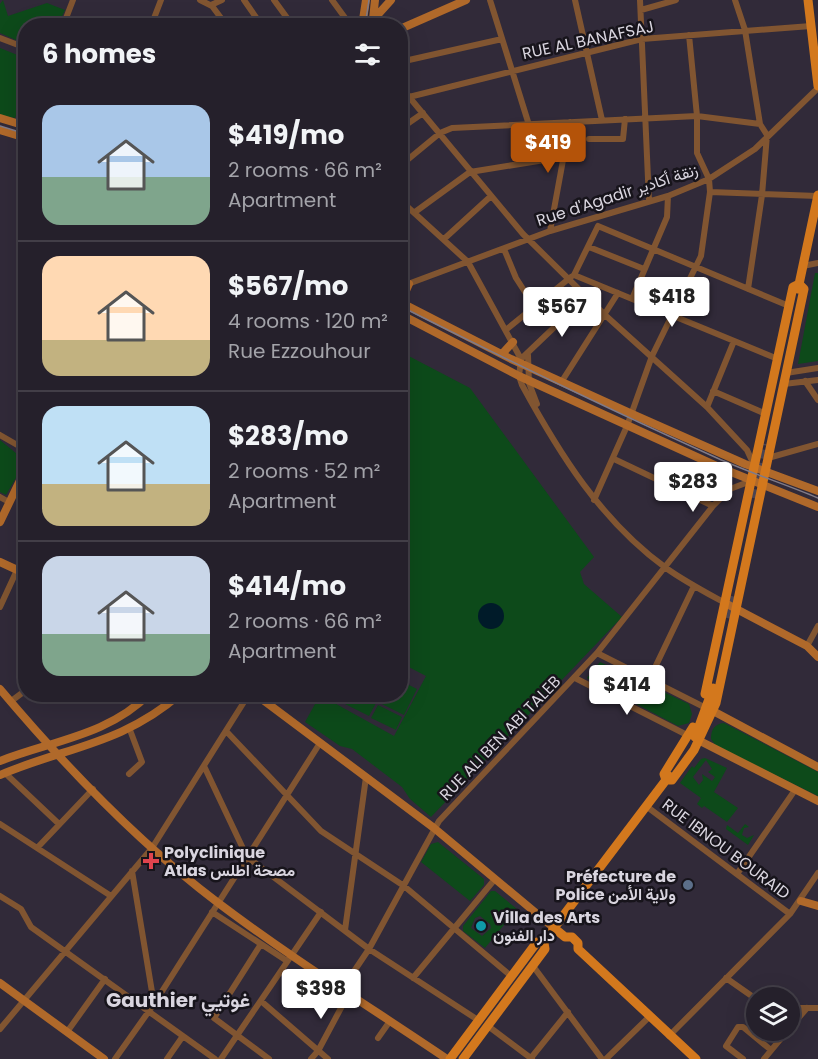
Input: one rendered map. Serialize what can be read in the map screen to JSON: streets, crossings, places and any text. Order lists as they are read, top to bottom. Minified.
{"streets":{"street":["RUE AL BANAFSAJ","Rue d'Agadir زنقة أكادير","RUE ALI BEN ABI TALEB","RUE IBNOU BOURAID"]},"districts":["Gauthier غوتيي"],"places":{"health":["Polyclinique Atlas مصحة اطلس"],"other":["Préfecture de Police ولاية الأمن","Villa des Arts دار الفنون"]},"page":{"heading":"6 homes","list":[{"name":"$419/mo","note":"2 rooms · 66 m² · Apartment"},{"name":"$567/mo","note":"4 rooms · 120 m² · Rue Ezzouhour"},{"name":"$283/mo","note":"2 rooms · 52 m² · Apartment"},{"name":"$414/mo","note":"2 rooms · 66 m² · Apartment"}],"price":["$419","$418","$567","$283","$414","$398"]}}
